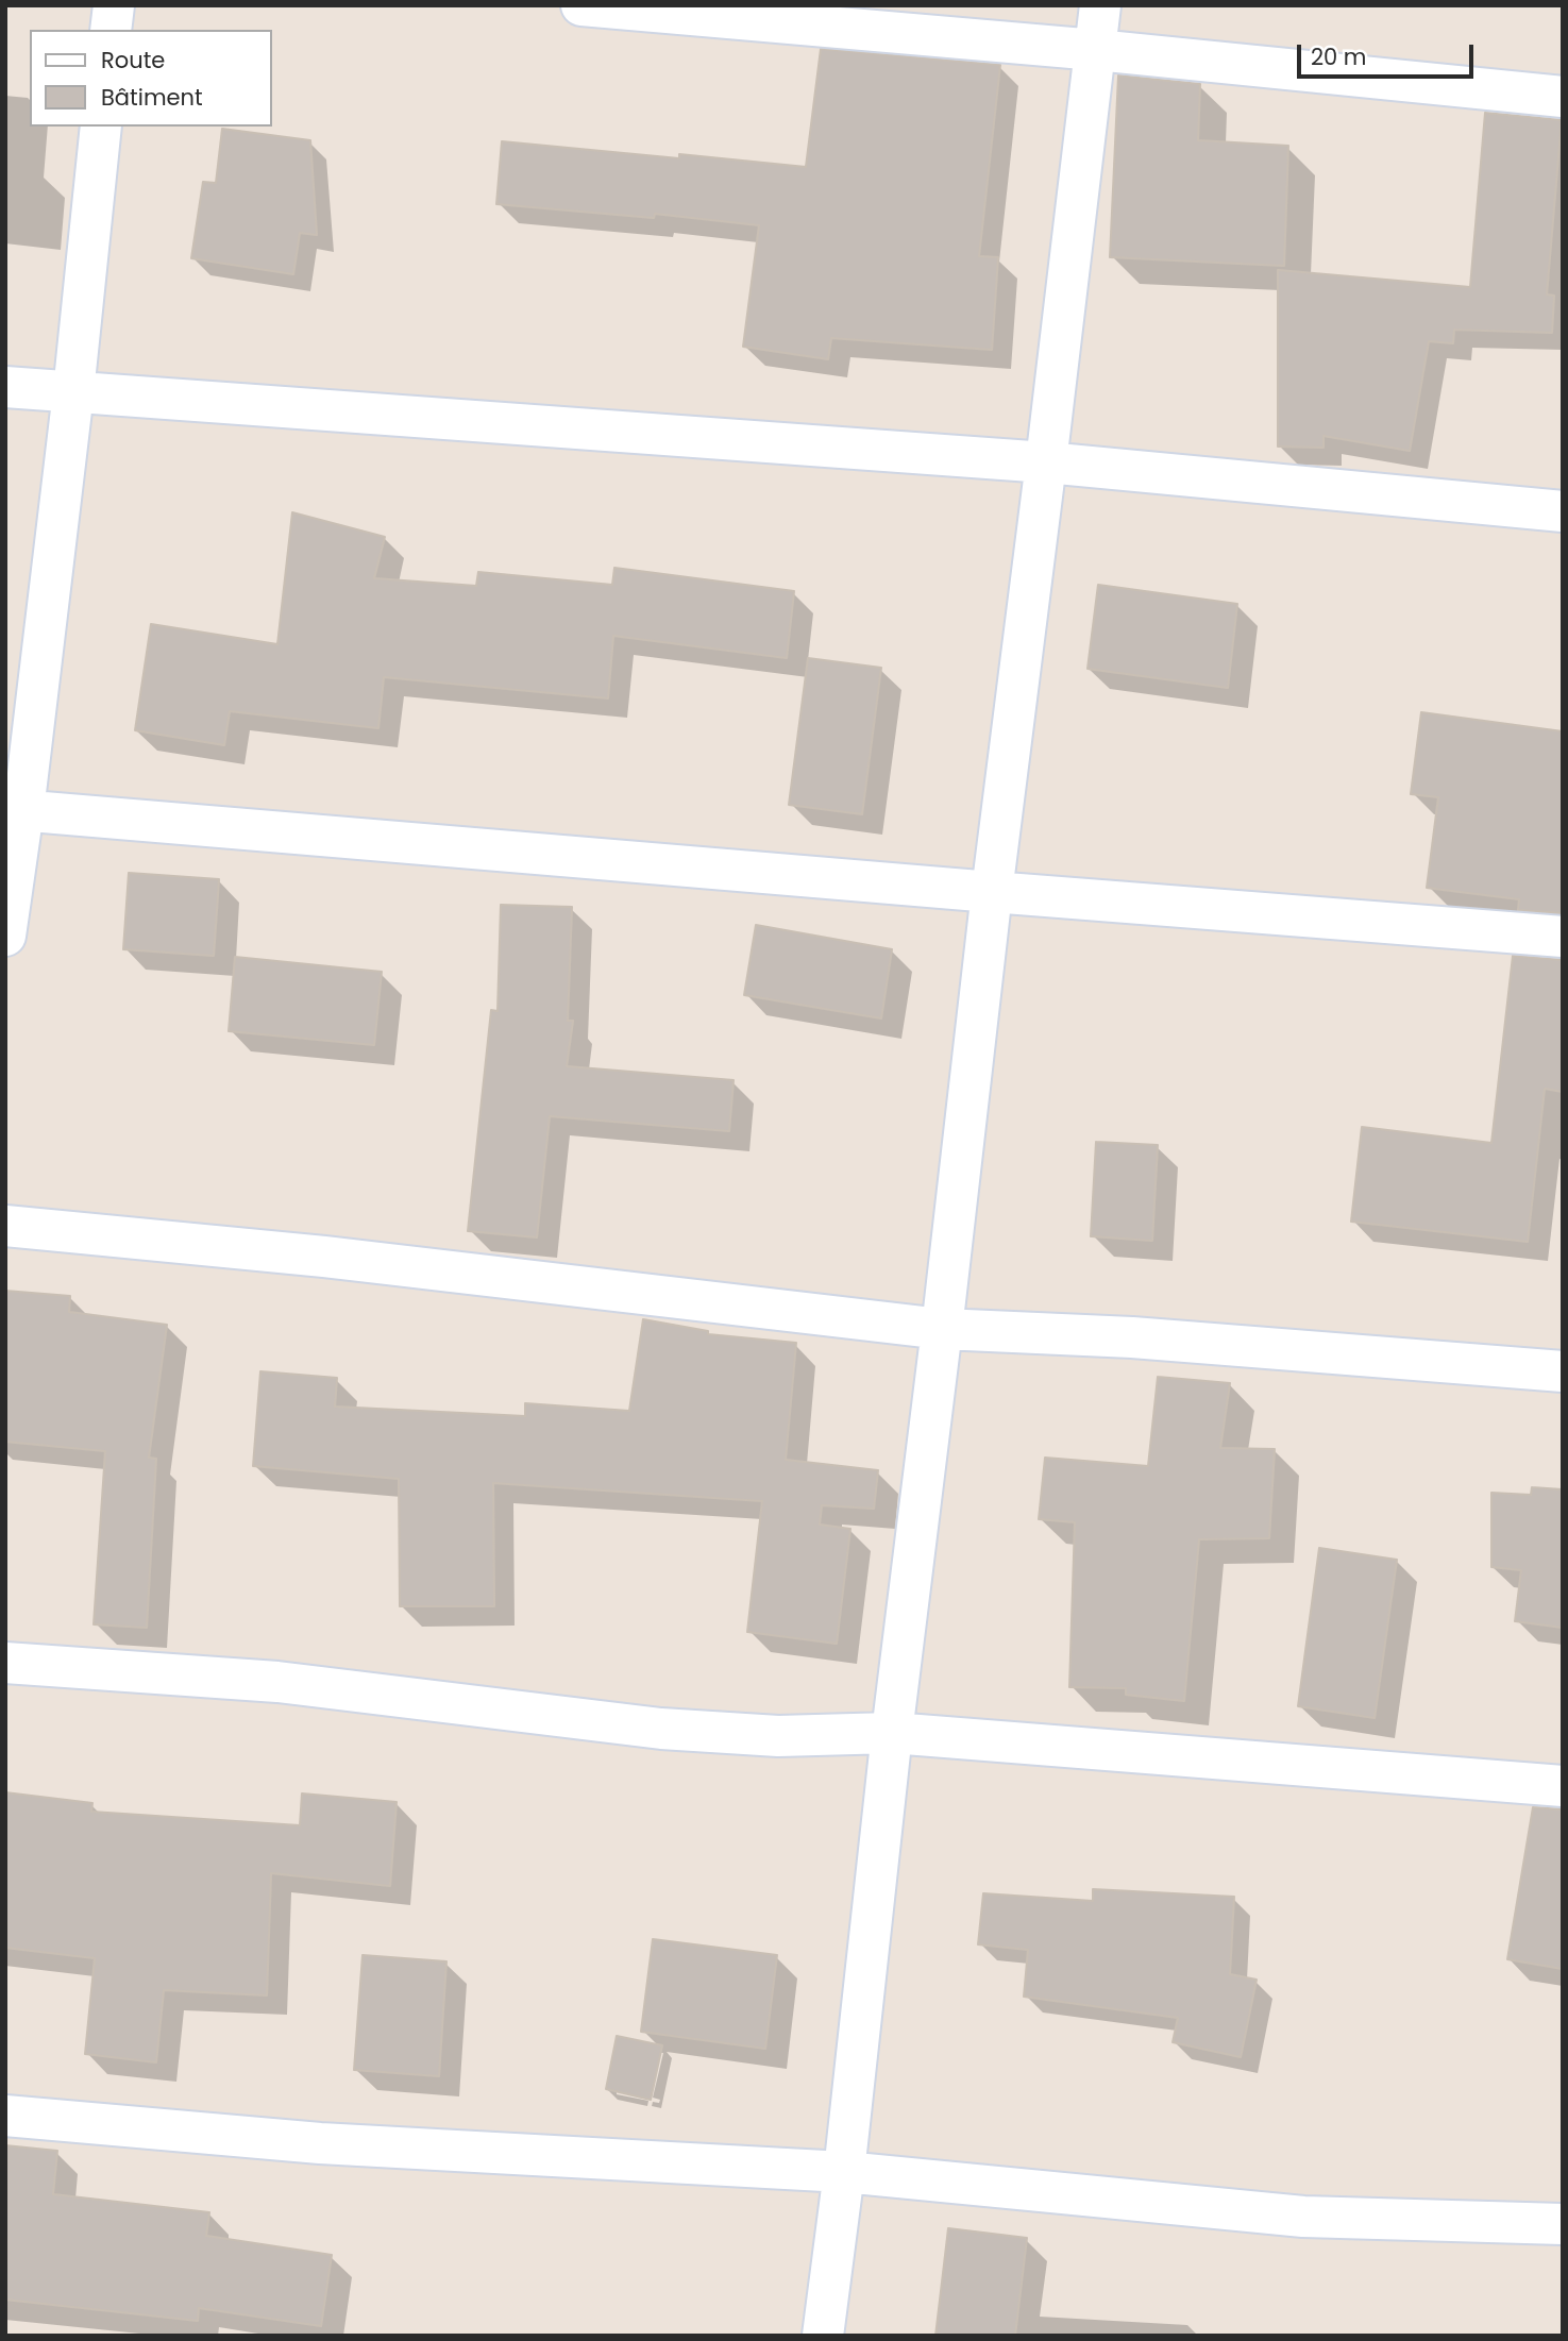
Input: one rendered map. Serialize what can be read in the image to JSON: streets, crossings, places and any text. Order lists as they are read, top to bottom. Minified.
{"legend":["Route","Bâtiment"],"scale_bar":"20 m"}
